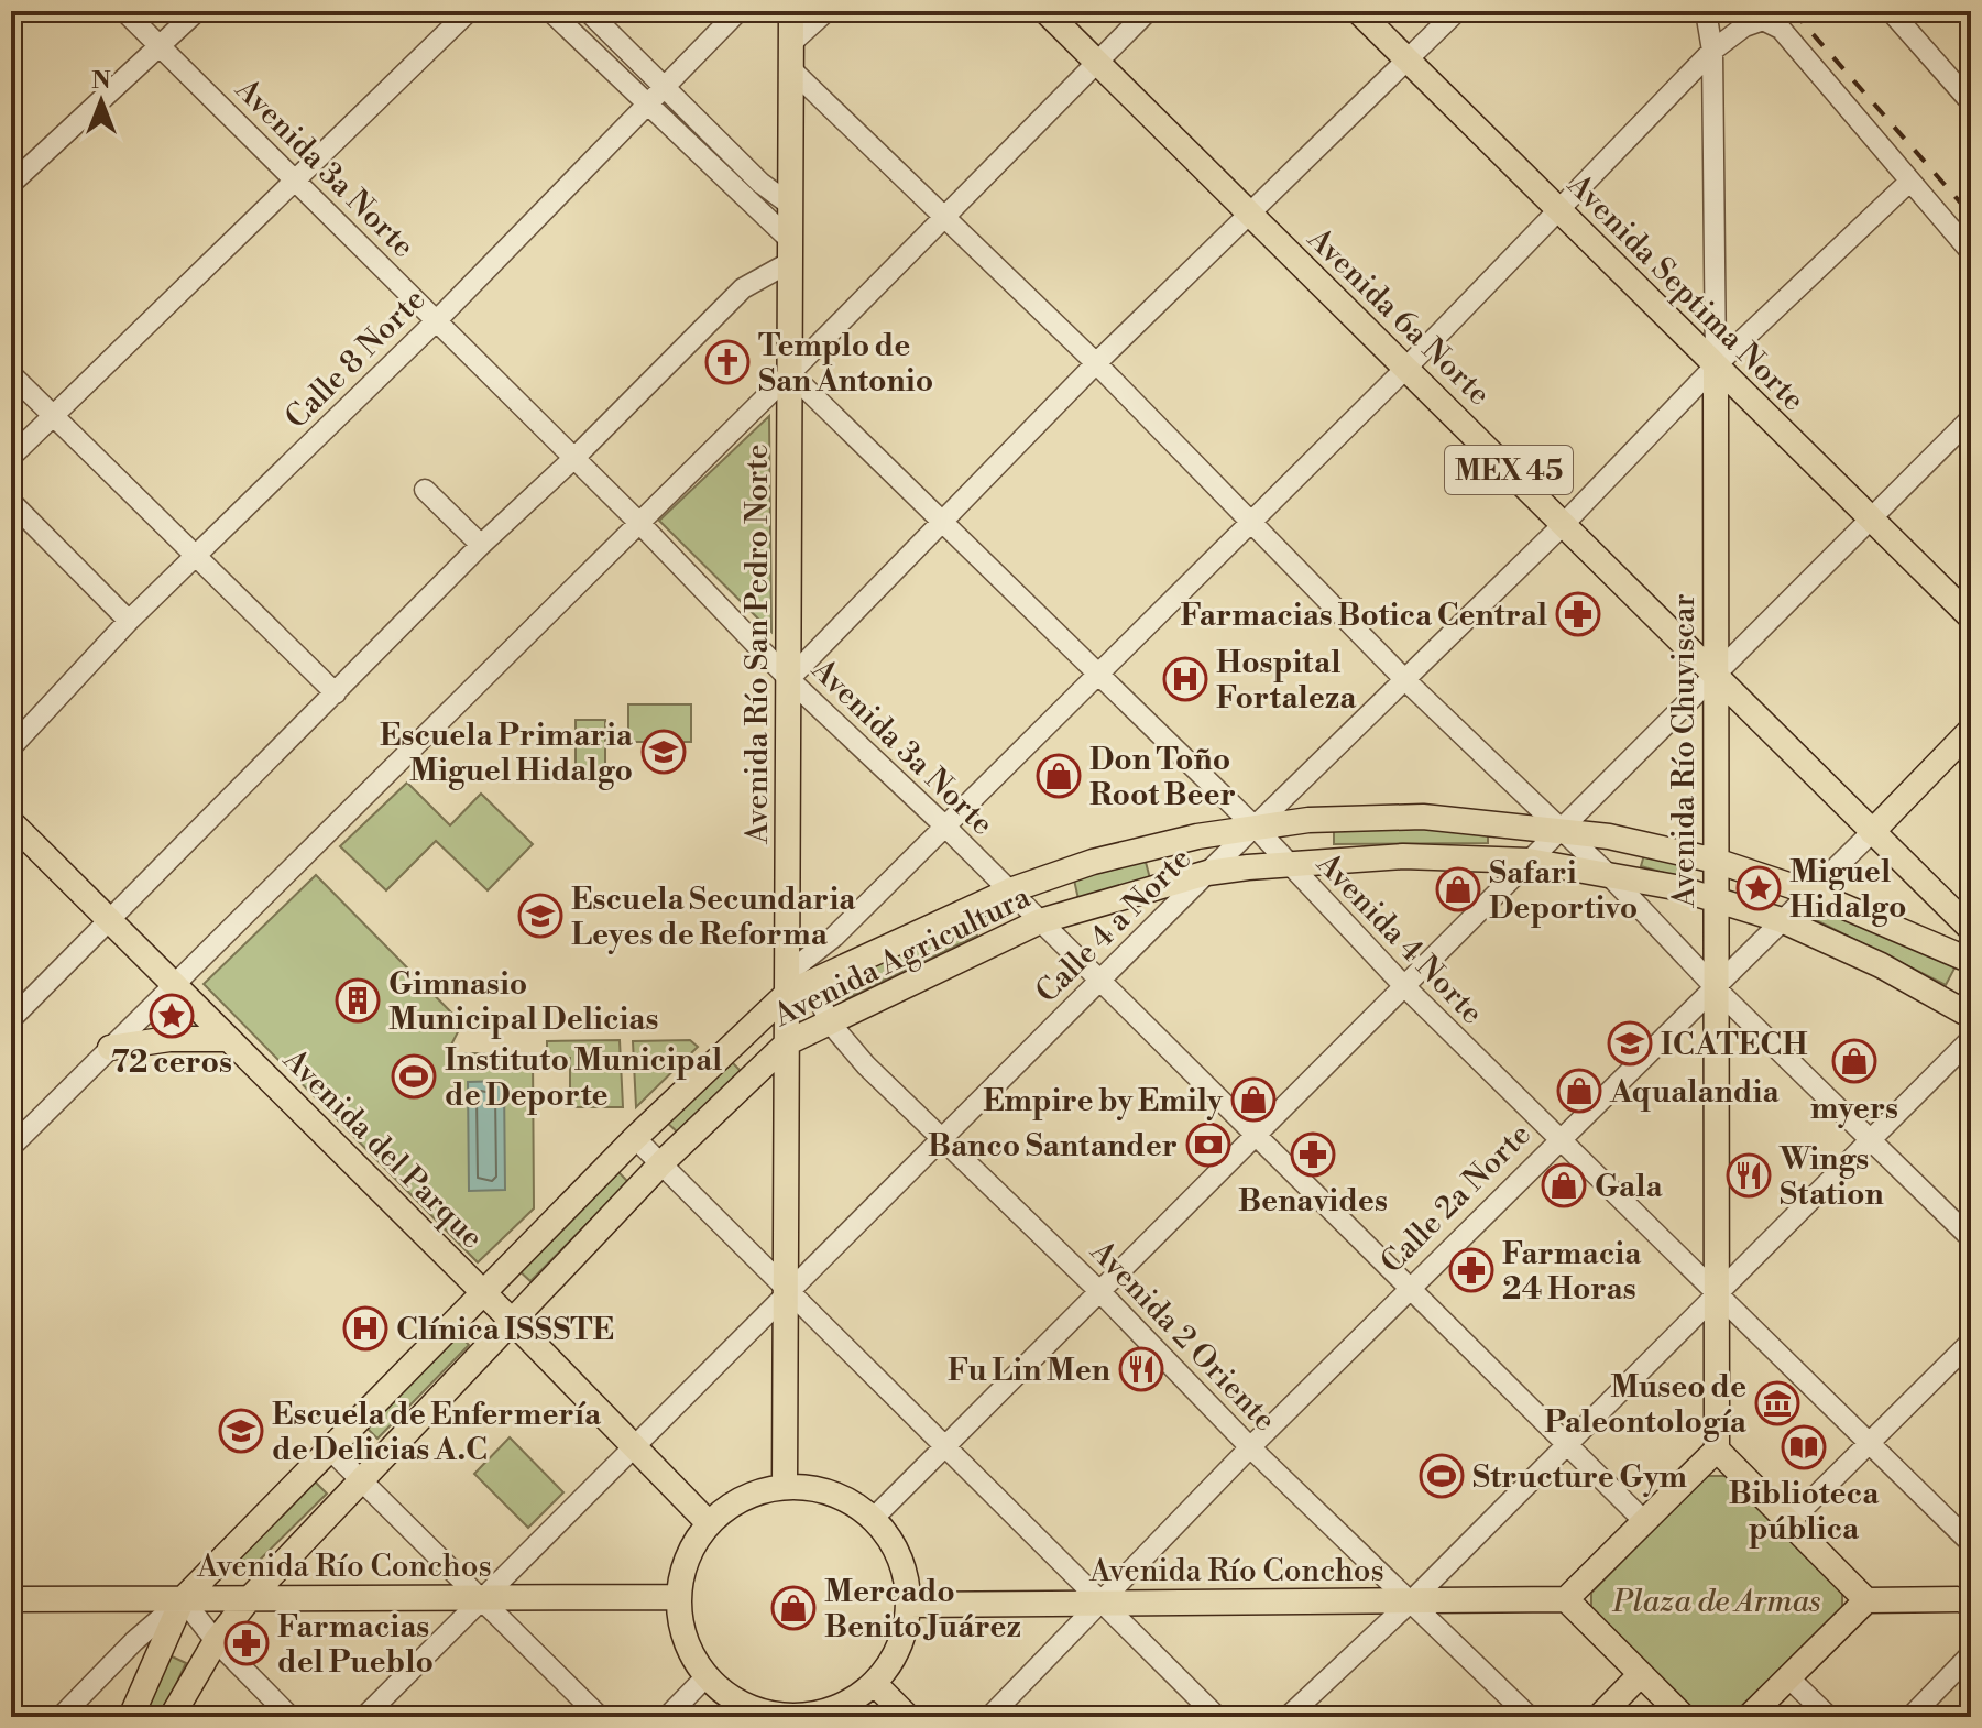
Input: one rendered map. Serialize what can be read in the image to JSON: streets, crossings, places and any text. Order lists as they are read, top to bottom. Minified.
{"streets":{"main road":["Avenida Septima Norte","Avenida 6a Norte","MEX 45","Avenida Río San Pedro Norte","Avenida Río Chuviscar","Avenida Agricultura","Avenida del Parque","Calle 2a Norte","Avenida Río Conchos"],"street":["Avenida 3a Norte","Calle 8 Norte","Calle 4 a Norte","Avenida 4 Norte","Avenida 2 Oriente"]},"crossings":[["Avenida 3a Norte","Calle 8 Norte"],["Avenida 3a Norte","Avenida Río San Pedro Norte"],["Avenida 3a Norte","Calle 4 a Norte"],["Avenida 3a Norte","Avenida Agricultura"],["Avenida 3a Norte","Calle 2a Norte"],["Avenida Septima Norte","Avenida Río Chuviscar"],["Avenida Septima Norte","Calle 4 a Norte"],["Avenida 6a Norte","Avenida Río Chuviscar"],["Avenida 6a Norte","Calle 4 a Norte"],["Avenida 6a Norte","Calle 2a Norte"],["Avenida Río San Pedro Norte","Calle 4 a Norte"],["Avenida Río San Pedro Norte","Avenida 4 Norte"],["Avenida Río San Pedro Norte","Avenida Agricultura"],["Avenida Río San Pedro Norte","Avenida del Parque"],["Avenida Río San Pedro Norte","Avenida Río Conchos"],["Avenida Río Chuviscar","Calle 4 a Norte"],["Avenida Río Chuviscar","Avenida 4 Norte"],["Avenida Río Chuviscar","Avenida Agricultura"],["Avenida Río Chuviscar","Calle 2a Norte"],["Calle 4 a Norte","Avenida 4 Norte"],["Calle 4 a Norte","Avenida Agricultura"],["Calle 4 a Norte","Avenida del Parque"],["Calle 4 a Norte","Avenida 2 Oriente"],["Calle 4 a Norte","Avenida Río Conchos"],["Avenida 4 Norte","Avenida Agricultura"],["Avenida 4 Norte","Calle 2a Norte"],["Avenida Agricultura","Avenida del Parque"],["Avenida Agricultura","Calle 2a Norte"],["Avenida Agricultura","Avenida 2 Oriente"],["Avenida Agricultura","Avenida Río Conchos"],["Avenida del Parque","Avenida Río Conchos"],["Calle 2a Norte","Avenida 2 Oriente"],["Calle 2a Norte","Avenida Río Conchos"],["Avenida 2 Oriente","Avenida Río Conchos"]],"parks":["Plaza de Armas"],"places":{"church":["Templo de San Antonio"],"pharmacy":["Farmacias Botica Central","Benavides","Farmacia 24 Horas","Farmacias del Pueblo"],"hospital":["Hospital Fortaleza","Clínica ISSSTE"],"school or university":["Escuela Primaria Miguel Hidalgo","Escuela Secundaria Leyes de Reforma","ICATECH","Escuela de Enfermería de Delicias A.C"],"shop":["Don Toño Root Beer","Safari Deportivo","myers","Aqualandia","Empire by Emily","Gala","Mercado Benito Juárez"],"place":["Miguel Hidalgo","72 ceros"],"building":["Gimnasio Municipal Delicias"],"sports":["Instituto Municipal de Deporte","Structure Gym"],"bank":["Banco Santander"],"restaurant":["Wings Station","Fu Lin Men"],"museum":["Museo de Paleontología"],"library":["Biblioteca pública"]},"north":"top"}
